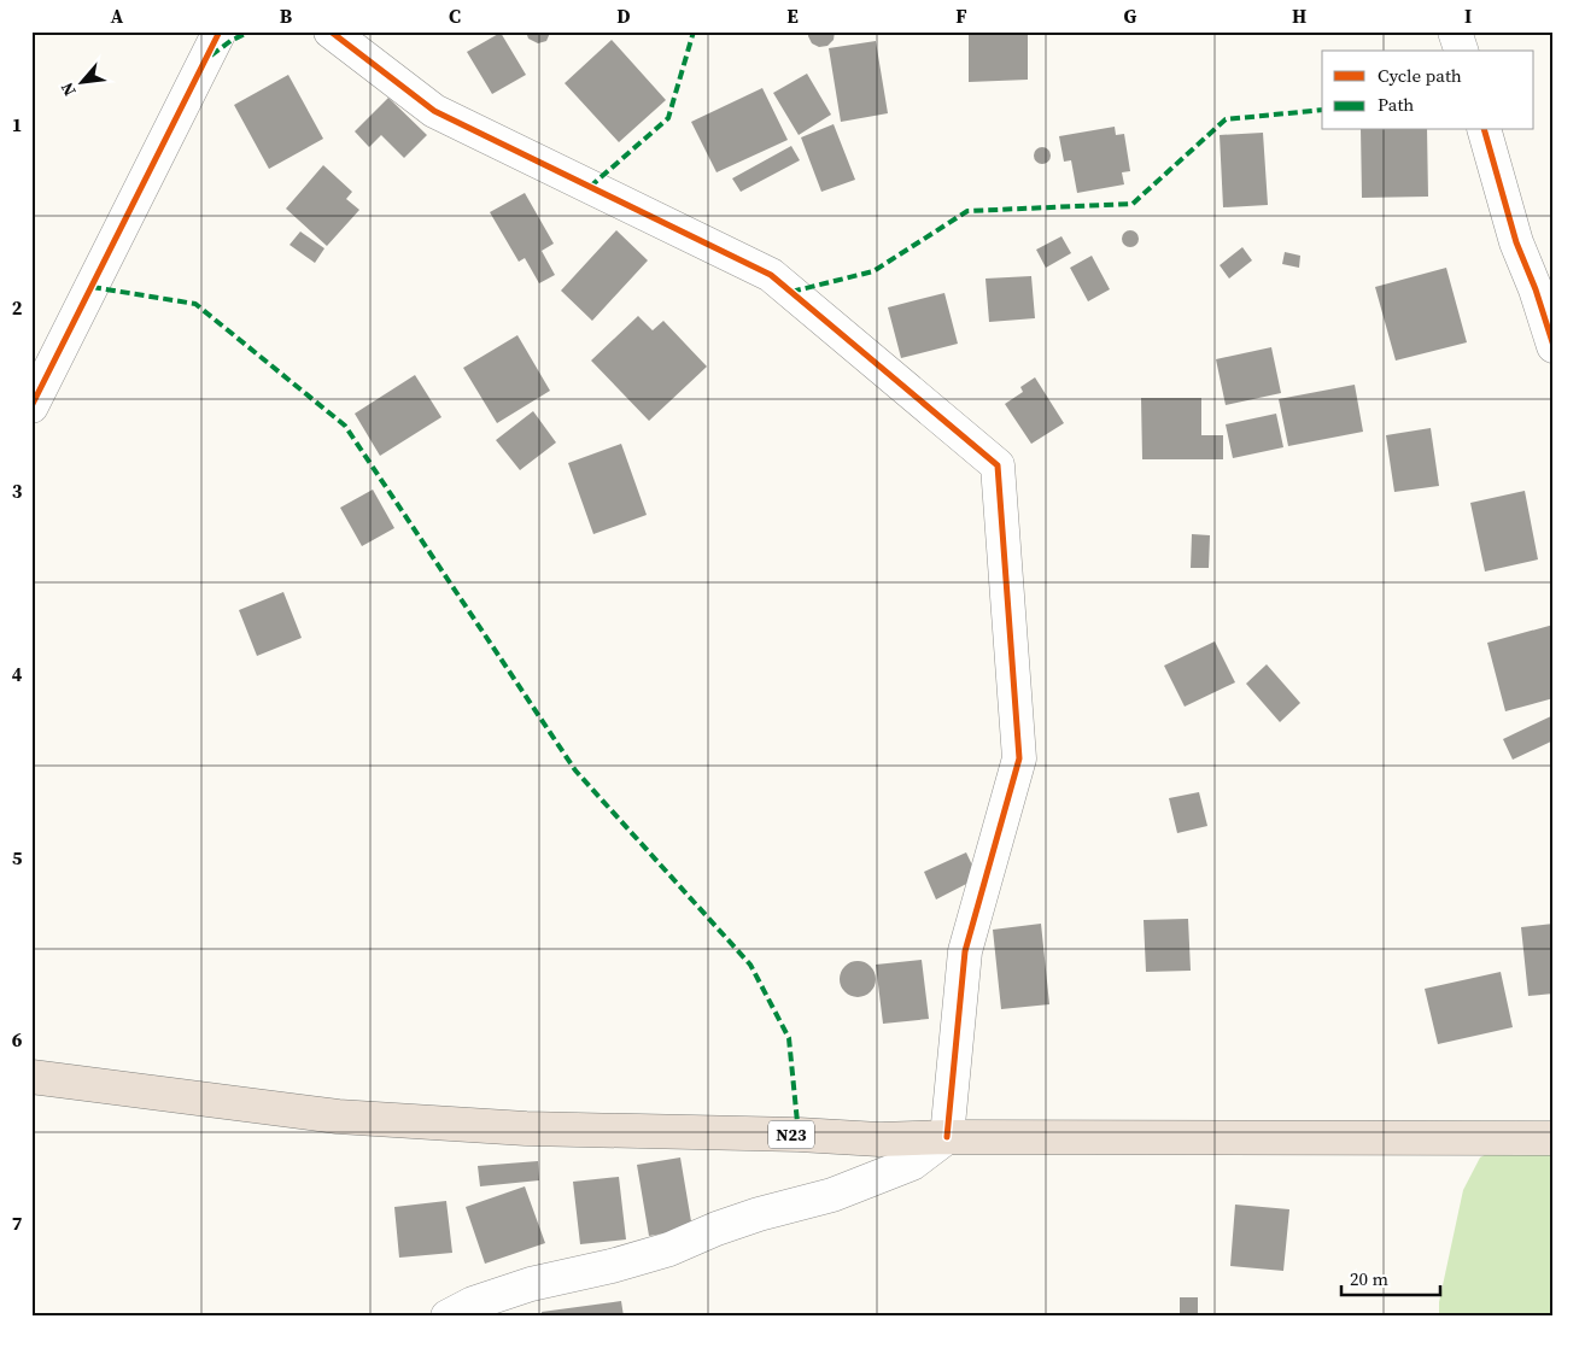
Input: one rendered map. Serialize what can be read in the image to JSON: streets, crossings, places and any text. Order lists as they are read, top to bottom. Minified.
{"streets":{"highway":["N23"]},"legend":["Cycle path","Path"],"scale_bar":"20 m","north":"bottom left","grid":{"columns":["A","B","C","D","E","F","G","H","I"],"rows":["1","2","3","4","5","6","7"]}}
